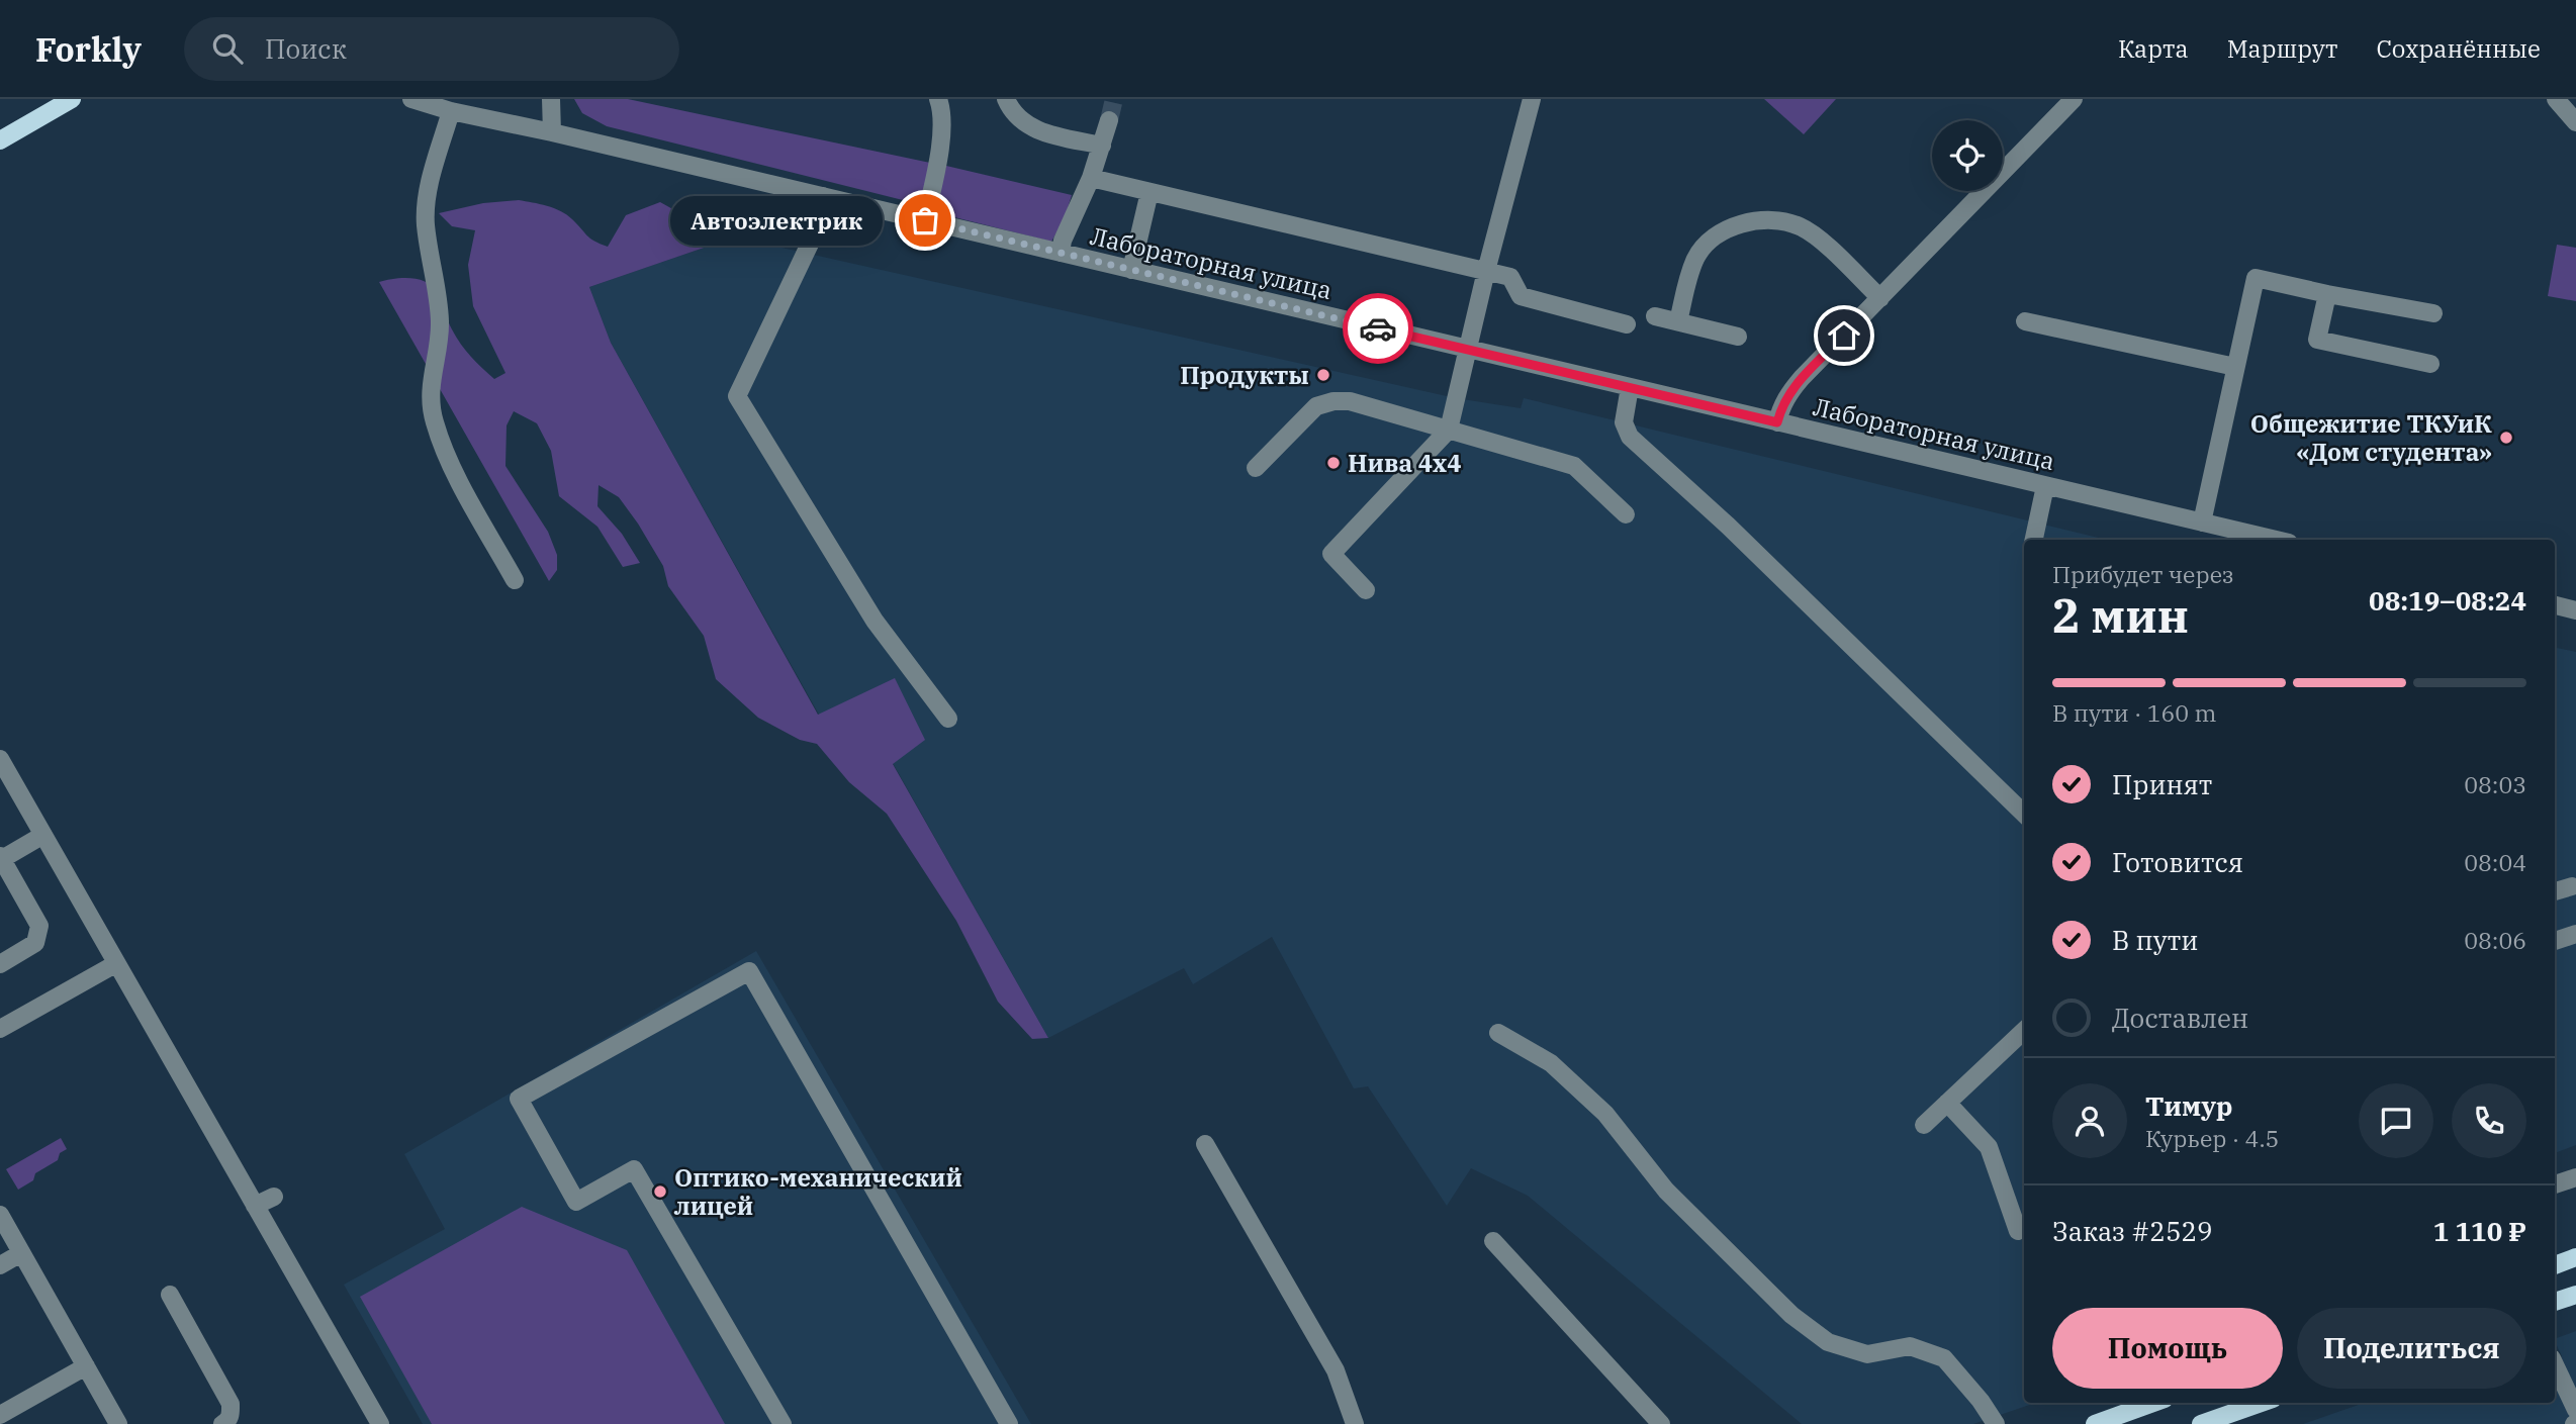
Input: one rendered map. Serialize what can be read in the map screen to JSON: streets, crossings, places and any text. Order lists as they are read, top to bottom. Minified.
{"streets":{"street":["Лабораторная улица"]},"places":["Автоэлектрик","Продукты","Общежитие ТКУиК «Дом студента»","Нива 4х4","Оптико-механический лицей"],"page":{"header":"Forkly","search":"Поиск","nav":["Карта","Маршрут","Сохранённые"],"bubble":"Автоэлектрик","heading":["2 мин","Прибудет через","08:19–08:24"],"panel":["Тимур","Курьер · 4.5","Заказ #2529","1 110 ₽"],"bar":"В пути · 160 m","list":[["Принят","08:03"],["Готовится","08:04"],["В пути","08:06"],"Доставлен"],"buttons":["Помощь","Поделиться"]}}
